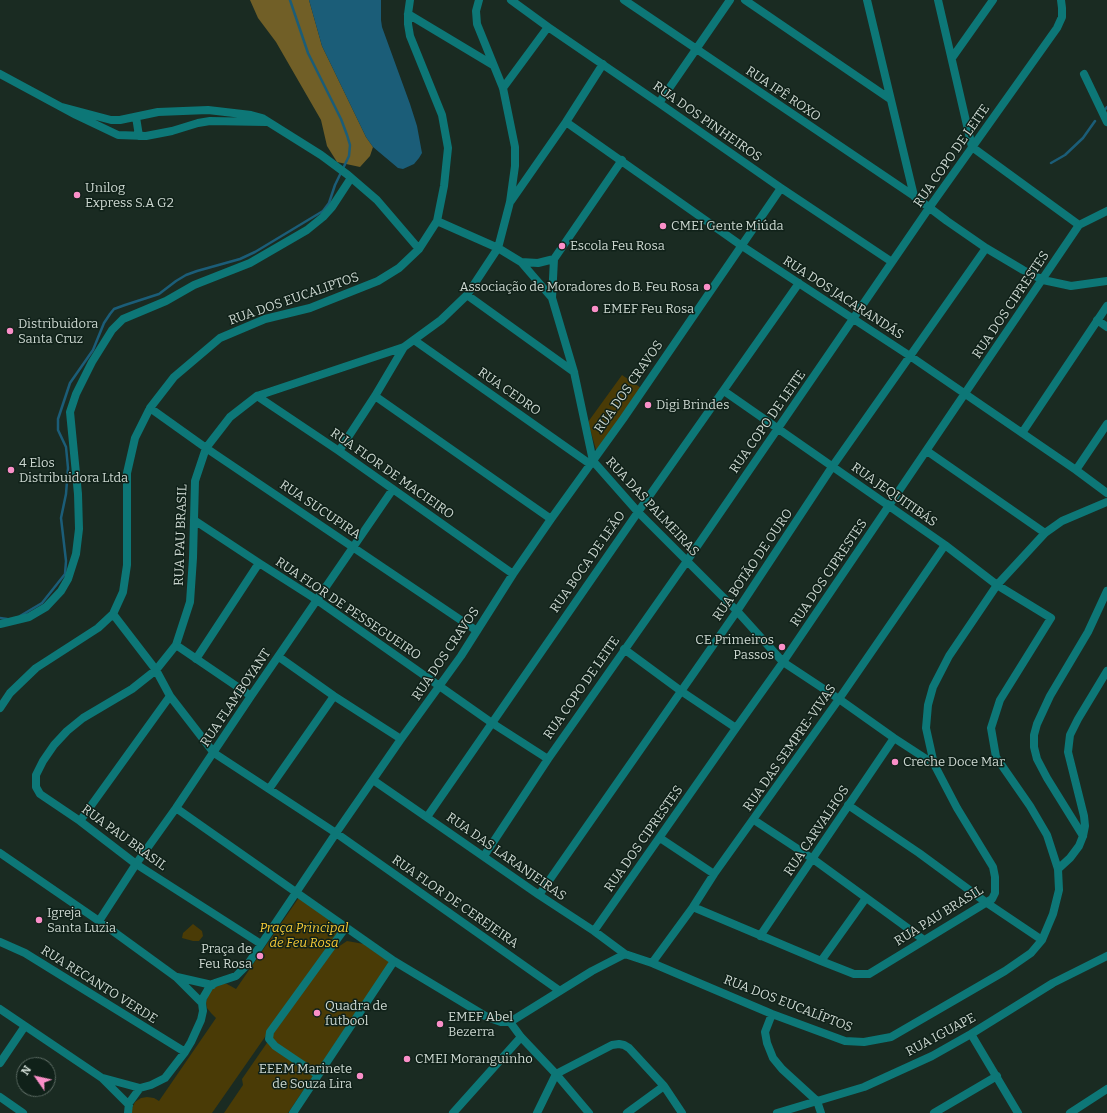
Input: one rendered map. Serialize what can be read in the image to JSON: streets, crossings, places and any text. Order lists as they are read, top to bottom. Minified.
{"streets":{"street":["RUA IPÊ ROXO","RUA DOS PINHEIROS","RUA COPO DE LEITE","RUA DOS JACARANDÁS","RUA DOS EUCALIPTOS","RUA DOS CIPRESTES","RUA DOS CRAVOS","RUA CEDRO","RUA FLOR DE MACIEIRO","RUA JEQUITIBÁS","RUA DAS PALMEIRAS","RUA SUCUPIRA","RUA PAU BRASIL","RUA BOCA DE LEÃO","RUA BOTÃO DE OURO","RUA FLOR DE PESSEGUEIRO","RUA FLAMBOYANT","RUA DAS SEMPRE-VIVAS","RUA CARVALHOS","RUA DAS LARANJEIRAS","RUA FLOR DE CEREJEIRA","RUA RECANTO VERDE","RUA DOS EUCALÍPTOS","RUA IGUAPE"]},"crossings":[["RUA IPÊ ROXO","RUA COPO DE LEITE"],["RUA IPÊ ROXO","RUA BOTÃO DE OURO"],["RUA DOS PINHEIROS","RUA COPO DE LEITE"],["RUA DOS PINHEIROS","RUA DOS CRAVOS"],["RUA COPO DE LEITE","RUA DOS JACARANDÁS"],["RUA COPO DE LEITE","RUA JEQUITIBÁS"],["RUA COPO DE LEITE","RUA DAS PALMEIRAS"],["RUA COPO DE LEITE","RUA FLOR DE PESSEGUEIRO"],["RUA COPO DE LEITE","RUA DAS LARANJEIRAS"],["RUA DOS JACARANDÁS","RUA DOS CIPRESTES"],["RUA DOS JACARANDÁS","RUA DOS CRAVOS"],["RUA DOS JACARANDÁS","RUA BOCA DE LEÃO"],["RUA DOS JACARANDÁS","RUA BOTÃO DE OURO"],["RUA DOS EUCALIPTOS","RUA SUCUPIRA"],["RUA DOS EUCALIPTOS","RUA FLOR DE CEREJEIRA"],["RUA DOS CIPRESTES","RUA JEQUITIBÁS"],["RUA DOS CIPRESTES","RUA DAS PALMEIRAS"],["RUA DOS CIPRESTES","RUA DAS LARANJEIRAS"],["RUA DOS CRAVOS","RUA CEDRO"],["RUA DOS CRAVOS","RUA FLOR DE MACIEIRO"],["RUA DOS CRAVOS","RUA DAS PALMEIRAS"],["RUA DOS CRAVOS","RUA SUCUPIRA"],["RUA DOS CRAVOS","RUA PAU BRASIL"],["RUA DOS CRAVOS","RUA FLOR DE PESSEGUEIRO"],["RUA DOS CRAVOS","RUA DAS LARANJEIRAS"],["RUA DOS CRAVOS","RUA FLOR DE CEREJEIRA"],["RUA CEDRO","RUA DAS PALMEIRAS"],["RUA CEDRO","RUA PAU BRASIL"],["RUA FLOR DE MACIEIRO","RUA PAU BRASIL"],["RUA FLOR DE MACIEIRO","RUA FLAMBOYANT"],["RUA JEQUITIBÁS","RUA PAU BRASIL"],["RUA JEQUITIBÁS","RUA BOCA DE LEÃO"],["RUA JEQUITIBÁS","RUA BOTÃO DE OURO"],["RUA JEQUITIBÁS","RUA DAS SEMPRE-VIVAS"],["RUA JEQUITIBÁS","RUA DOS EUCALÍPTOS"],["RUA DAS PALMEIRAS","RUA PAU BRASIL"],["RUA DAS PALMEIRAS","RUA BOCA DE LEÃO"],["RUA DAS PALMEIRAS","RUA BOTÃO DE OURO"],["RUA DAS PALMEIRAS","RUA DAS SEMPRE-VIVAS"],["RUA DAS PALMEIRAS","RUA CARVALHOS"],["RUA SUCUPIRA","RUA PAU BRASIL"],["RUA SUCUPIRA","RUA FLAMBOYANT"],["RUA PAU BRASIL","RUA FLOR DE PESSEGUEIRO"],["RUA PAU BRASIL","RUA FLAMBOYANT"],["RUA PAU BRASIL","RUA DAS SEMPRE-VIVAS"],["RUA PAU BRASIL","RUA CARVALHOS"],["RUA PAU BRASIL","RUA FLOR DE CEREJEIRA"],["RUA BOCA DE LEÃO","RUA FLOR DE PESSEGUEIRO"],["RUA BOCA DE LEÃO","RUA DAS LARANJEIRAS"],["RUA BOTÃO DE OURO","RUA DAS LARANJEIRAS"],["RUA FLOR DE PESSEGUEIRO","RUA FLAMBOYANT"],["RUA FLAMBOYANT","RUA FLOR DE CEREJEIRA"],["RUA DAS SEMPRE-VIVAS","RUA DOS EUCALÍPTOS"],["RUA DAS LARANJEIRAS","RUA DOS EUCALÍPTOS"]],"parks":["Praça Principal de Feu Rosa"],"places":["Unilog Express S.A G2","CMEI Gente Miúda","Escola Feu Rosa","Associação de Moradores do B. Feu Rosa","EMEF Feu Rosa","Distribuidora Santa Cruz","Digi Brindes","4 Elos Distribuidora Ltda","CE Primeiros Passos","Creche Doce Mar","Igreja Santa Luzia","Praça de Feu Rosa","Quadra de futbool","EMEF Abel Bezerra","CMEI Moranguinho","EEEM Marinete de Souza Lira"],"north":"top left"}
